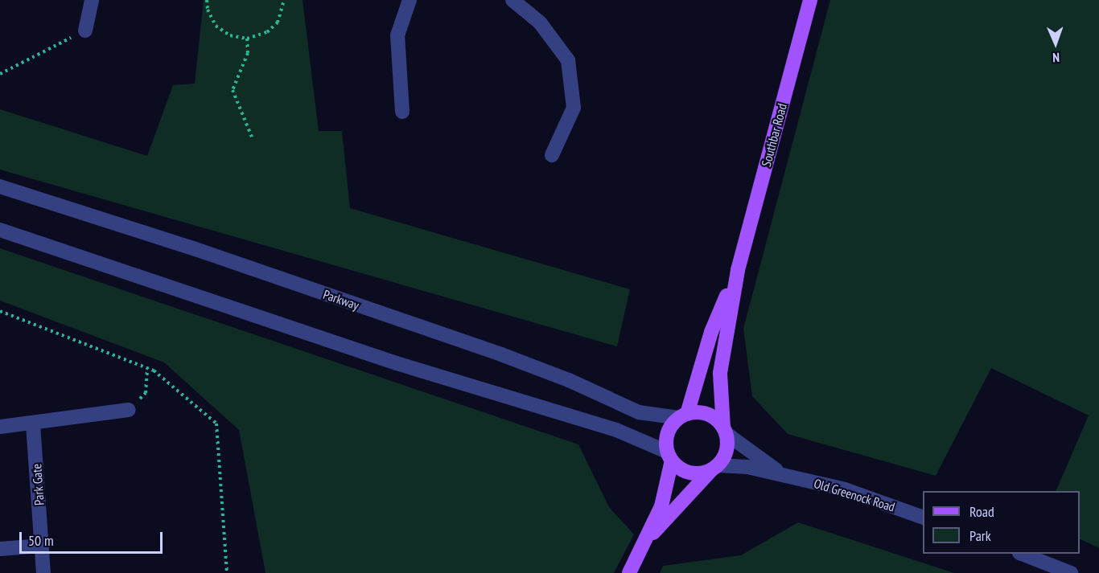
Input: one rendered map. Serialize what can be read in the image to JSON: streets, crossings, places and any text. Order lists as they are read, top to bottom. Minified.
{"streets":{"main road":["Southbar Road"],"street":["Parkway","Park Gate","Old Greenock Road"]},"crossings":[["Southbar Road","Parkway"],["Southbar Road","Old Greenock Road"],["Parkway","Old Greenock Road"]],"legend":["Road","Park"],"scale_bar":"50 m","north":"bottom"}
